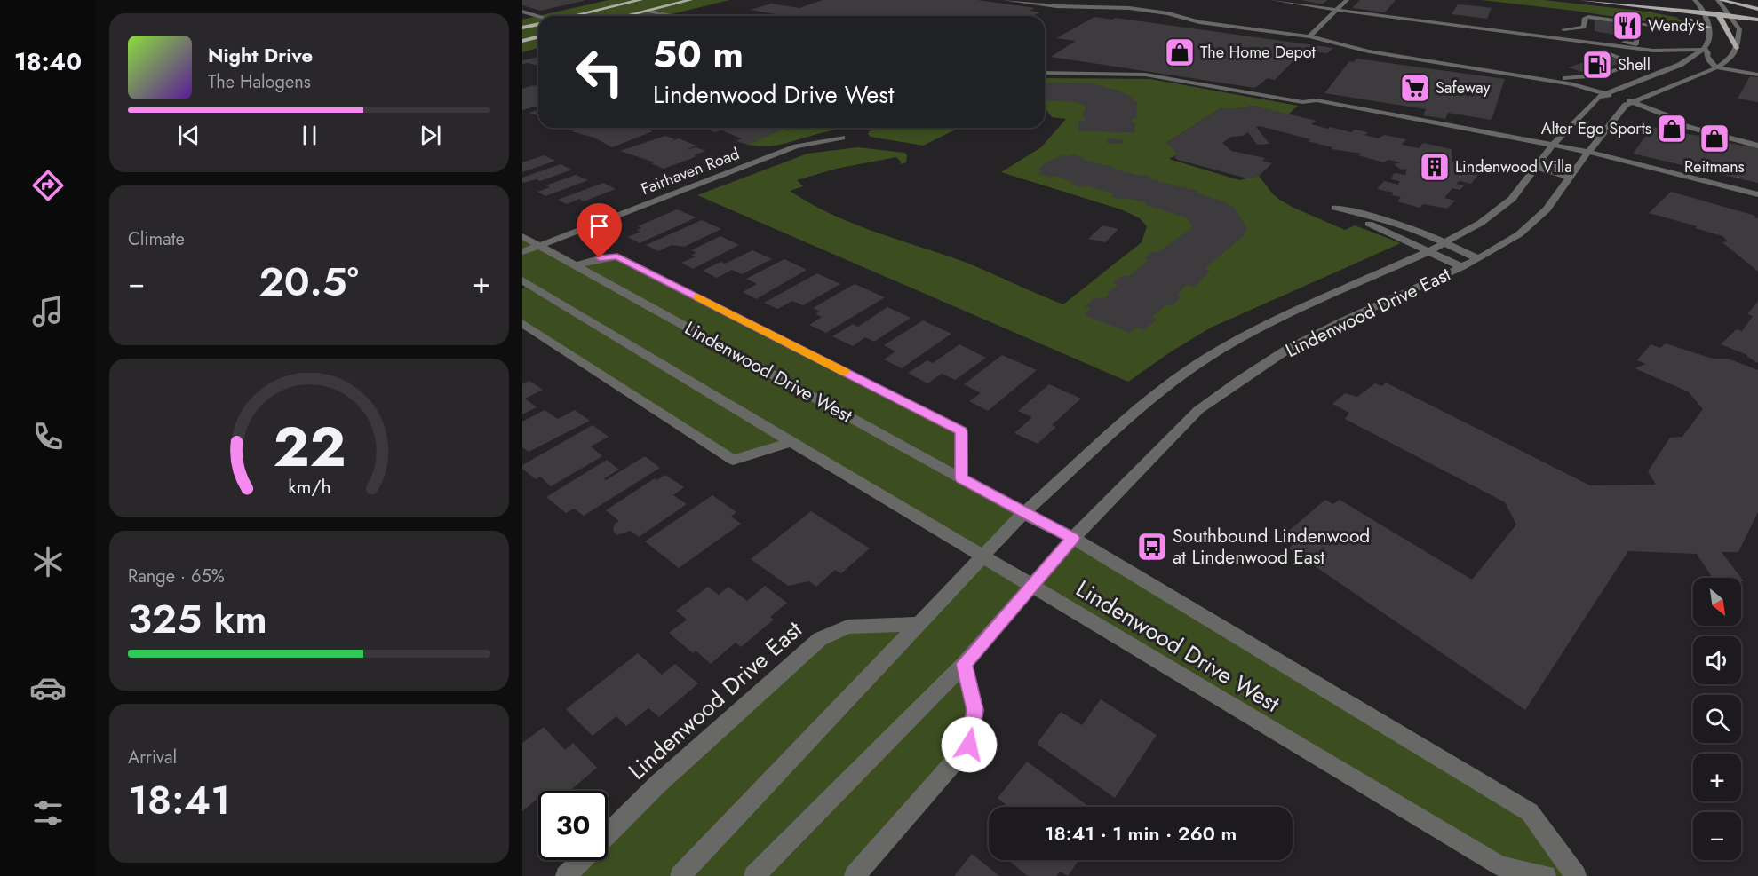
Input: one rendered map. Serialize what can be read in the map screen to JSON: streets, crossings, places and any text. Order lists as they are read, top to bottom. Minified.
{"streets":{"street":["Fairhaven Road","Lindenwood Drive East","Lindenwood Drive West"]},"crossings":[["Fairhaven Road","Lindenwood Drive West"],["Lindenwood Drive East","Lindenwood Drive West"]],"places":{"restaurant":["Wendy's"],"shop":["The Home Depot","Alter Ego Sports","Reitmans"],"fuel station":["Shell"],"supermarket":["Safeway"],"building":["Lindenwood Villa"],"bus stop":["Southbound Lindenwood at Lindenwood East"]},"north":"bottom right","page":{"tabs":"18:40","turn":["50 m","Lindenwood Drive West"],"song":["Night Drive","The Halogens"],"tile":["Climate",["Range · 65%","325 km"],["Arrival","18:41"]],"heat":["−","20.5°","+"],"map_buttons":["+","−"],"limit":"30","trip":"18:41 · 1 min · 260 m","gauge":["22","km/h"]}}
